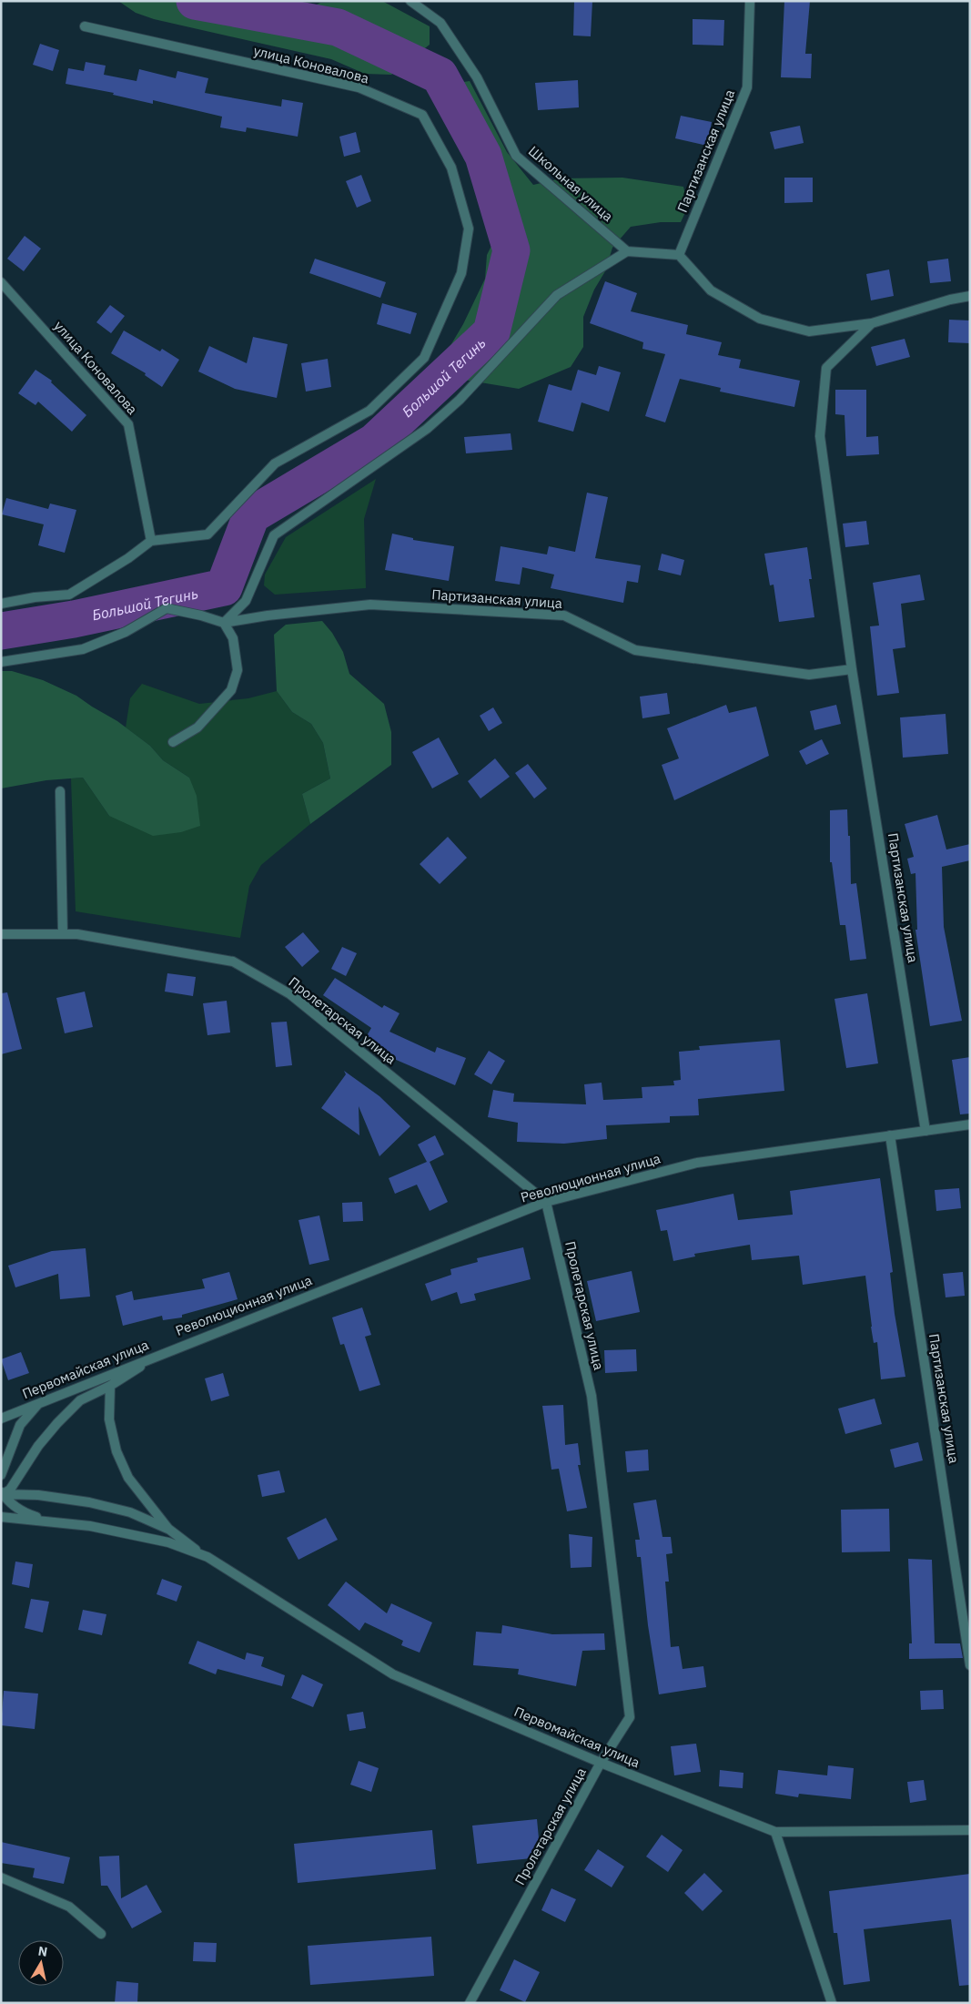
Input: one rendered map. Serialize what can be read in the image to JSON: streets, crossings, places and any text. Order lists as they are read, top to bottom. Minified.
{"streets":{"street":["улица Коновалова","Партизанская улица","Школьная улица","Пролетарская улица","Революционная улица","Первомайская улица"]},"crossings":[["Партизанская улица","Революционная улица"],["Пролетарская улица","Революционная улица"],["Пролетарская улица","Первомайская улица"],["Революционная улица","Первомайская улица"]],"water":["Большой Тегинь"],"north":"top"}
